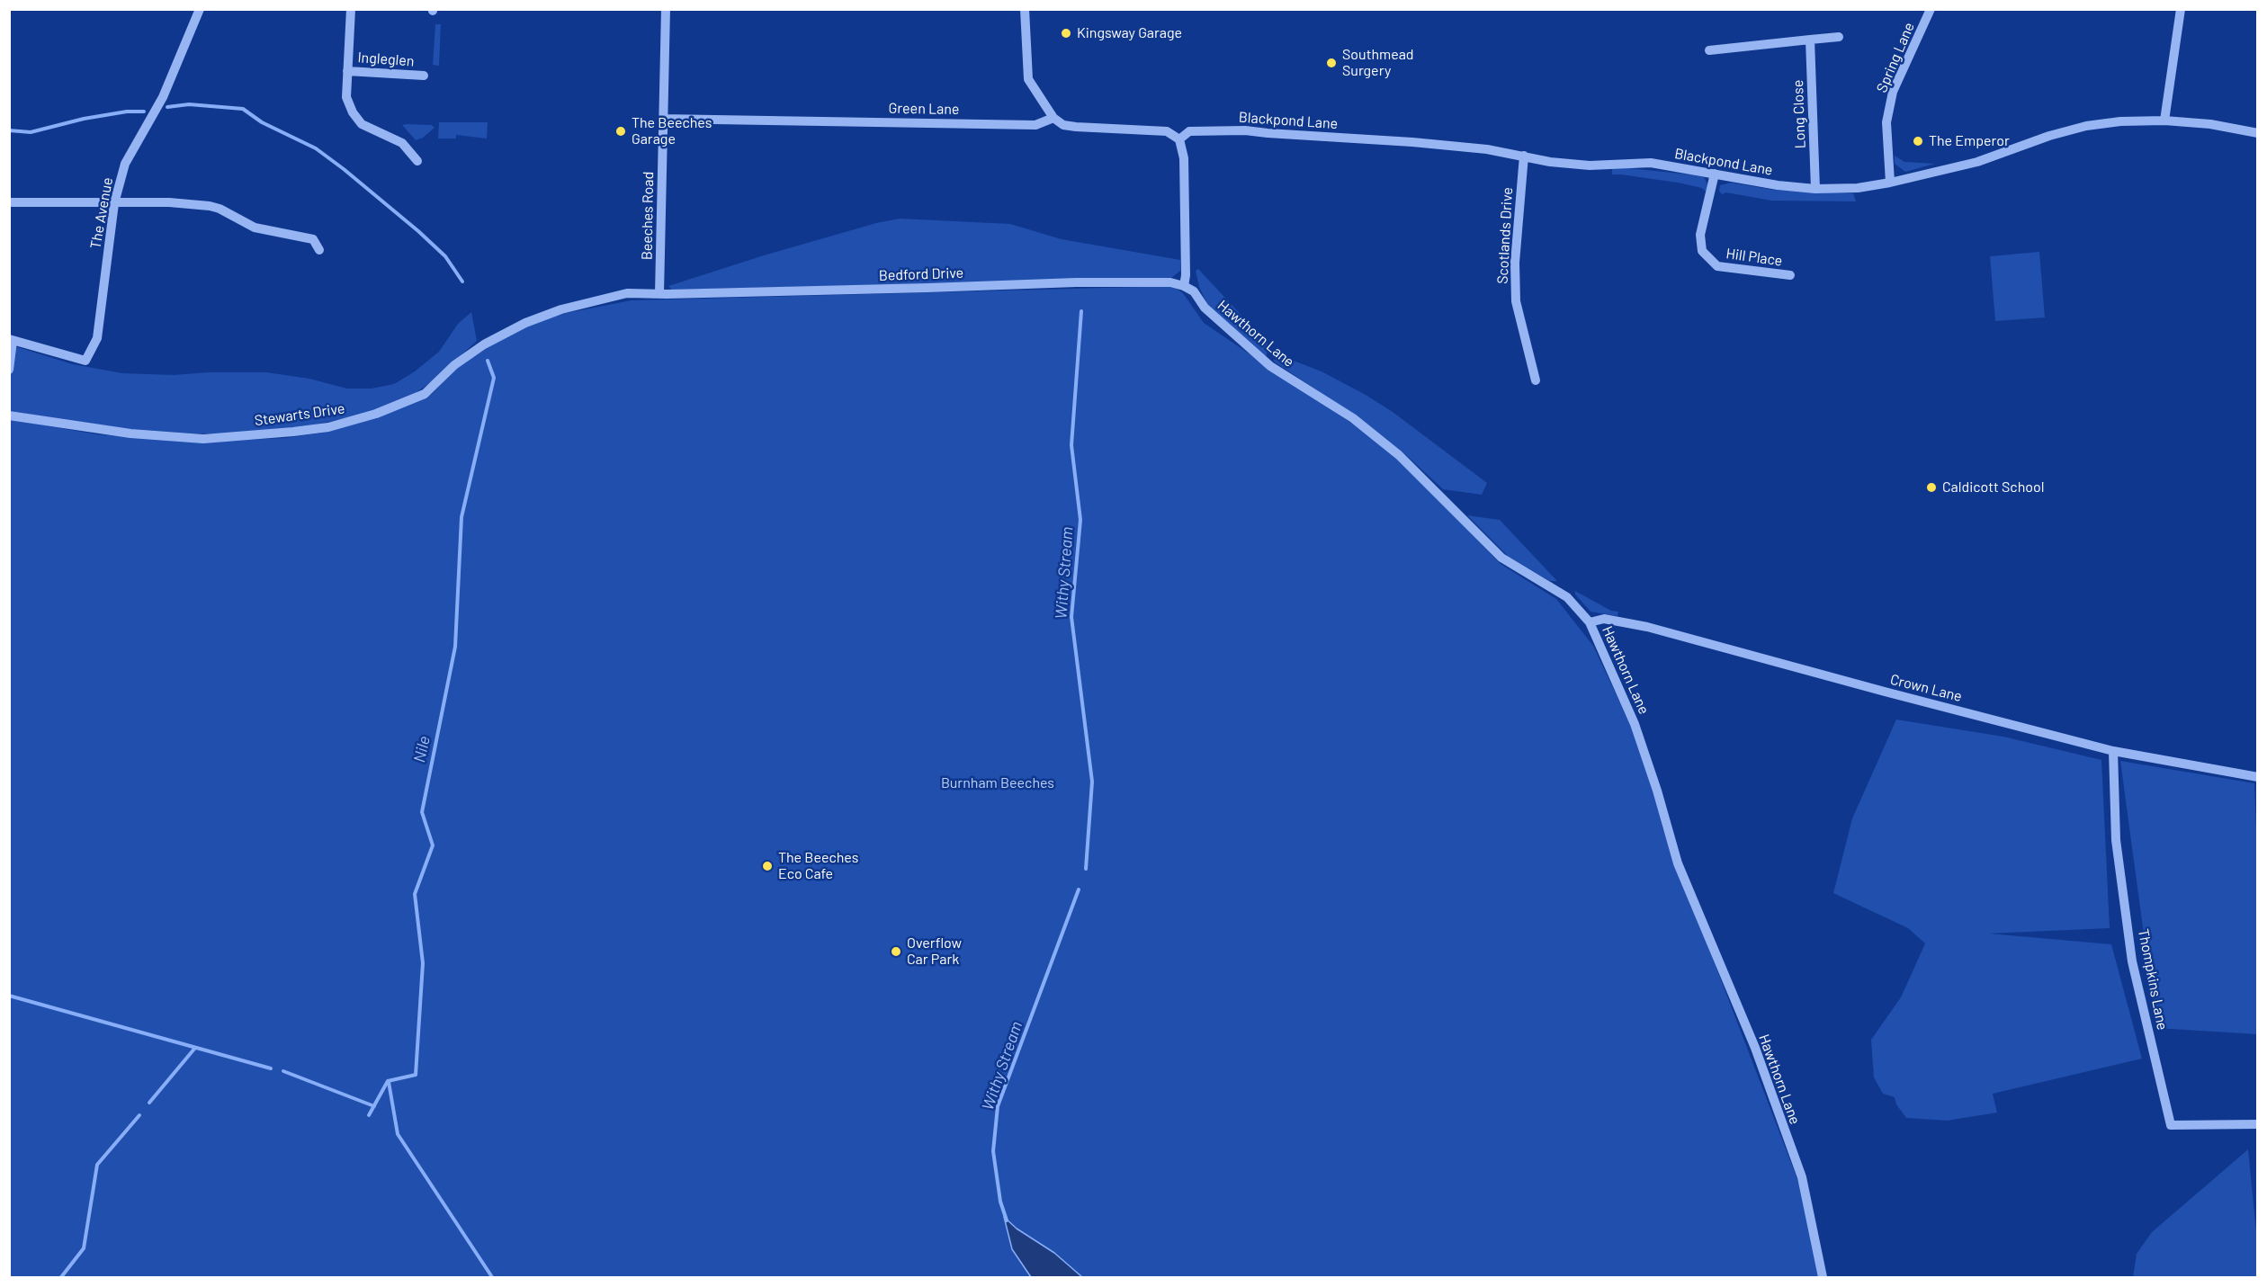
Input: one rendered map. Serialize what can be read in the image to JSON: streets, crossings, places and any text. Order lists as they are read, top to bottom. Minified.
{"streets":{"street":["Spring Lane","Ingleglen","Green Lane","Long Close","Blackpond Lane","The Avenue","Beeches Road","Scotlands Drive","Hill Place","Bedford Drive","Hawthorn Lane","Stewarts Drive","Crown Lane","Thompkins Lane"]},"crossings":[["Spring Lane","Blackpond Lane"],["Green Lane","Beeches Road"],["Long Close","Blackpond Lane"],["Blackpond Lane","Scotlands Drive"],["Blackpond Lane","Hill Place"],["Beeches Road","Bedford Drive"],["Beeches Road","Stewarts Drive"],["Bedford Drive","Hawthorn Lane"],["Bedford Drive","Stewarts Drive"],["Hawthorn Lane","Crown Lane"],["Crown Lane","Thompkins Lane"]],"water":["Withy Stream","Nile"],"parks":["Burnham Beeches"],"places":["Kingsway Garage","Southmead Surgery","The Beeches Garage","The Emperor","Caldicott School","The Beeches Eco Cafe","Overflow Car Park"]}
